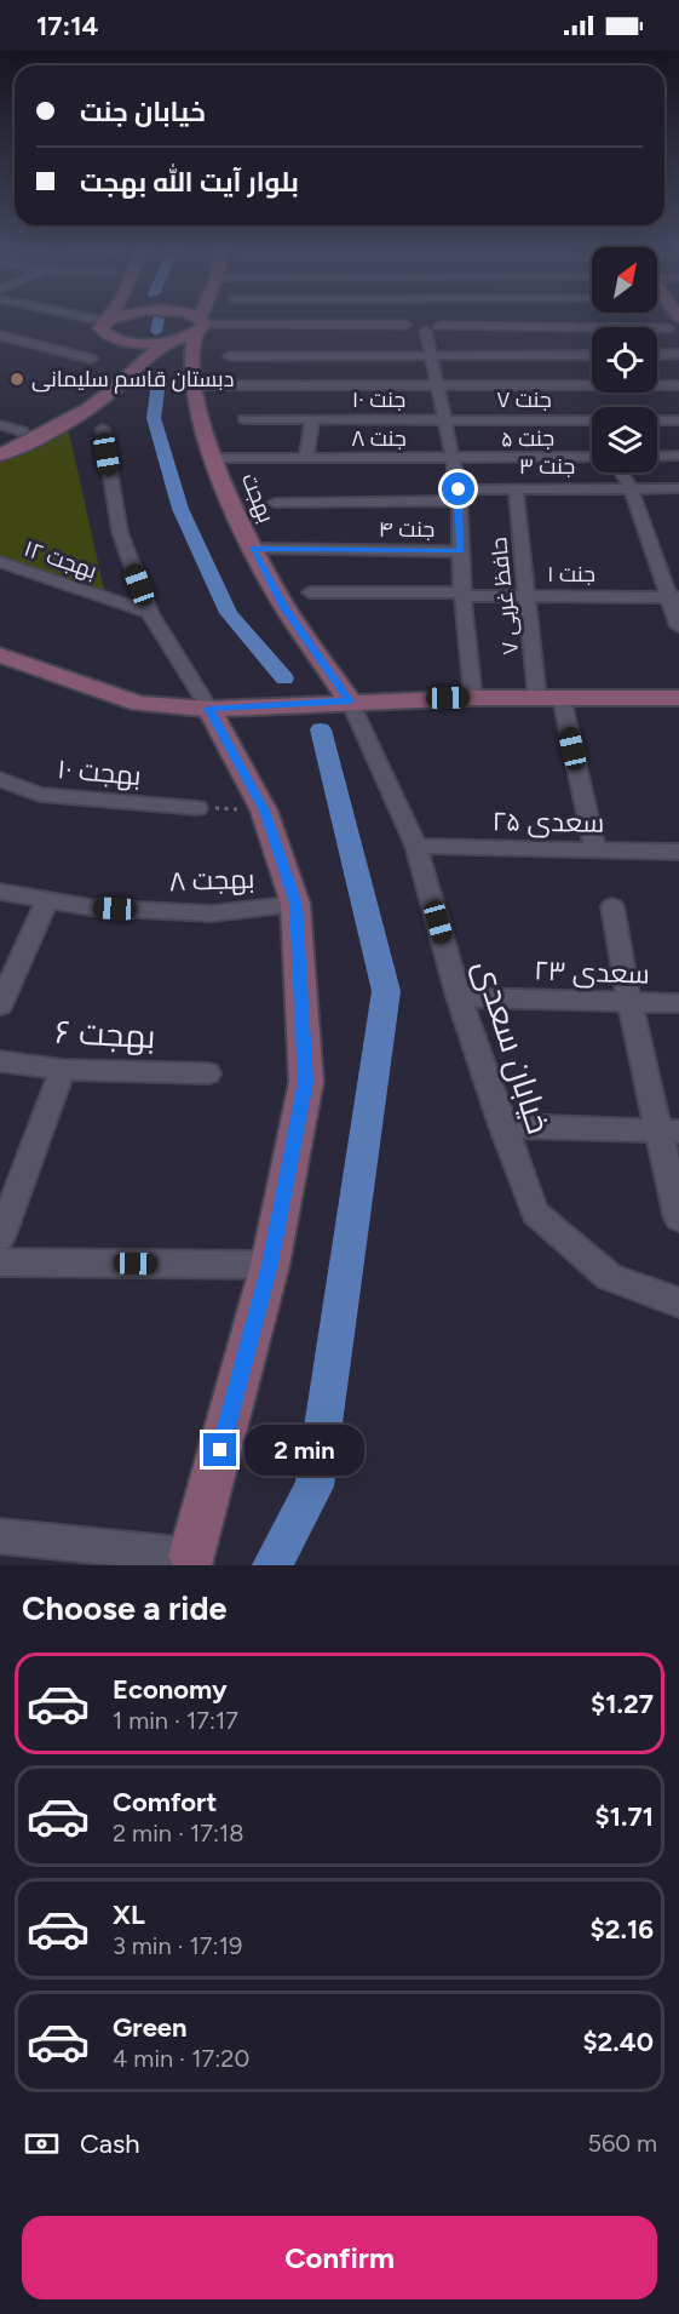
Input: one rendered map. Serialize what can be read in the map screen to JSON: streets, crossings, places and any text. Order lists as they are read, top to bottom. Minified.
{"streets":{"main road":["بهجت"],"street":["جنت ۱۰","جنت ۷","جنت ۸","جنت ۵","جنت ۳","جنت ۴","بهجت ۱۲","جنت ۱","حافظ غربی ۷","بهجت ۱۰","سعدی ۲۵","بهجت ۸","سعدی ۲۳","بهجت ۶","خیابان سعدی"]},"crossings":[["جنت ۱۰","جنت ۷"],["جنت ۸","جنت ۵"],["جنت ۸","بهجت"],["جنت ۳","حافظ غربی ۷"],["بهجت","جنت ۴"],["بهجت","خیابان سعدی"],["جنت ۱","حافظ غربی ۷"],["حافظ غربی ۷","سعدی ۲۵"],["سعدی ۲۵","خیابان سعدی"],["سعدی ۲۳","خیابان سعدی"]],"places":["دبستان قاسم سلیمانی"],"north":"top right","page":{"status":"17:14","banner":["خیابان جنت","بلوار آیت الله بهجت"],"bubble":"2 min","heading":"Choose a ride","list":[{"name":"Economy","note":"1 min · 17:17","value":"$1.27"},{"name":"Comfort","note":"2 min · 17:18","value":"$1.71"},{"name":"XL","note":"3 min · 17:19","value":"$2.16"},{"name":"Green","note":"4 min · 17:20","value":"$2.40"}],"pay":["Cash","560 m"],"buttons":"Confirm"}}
